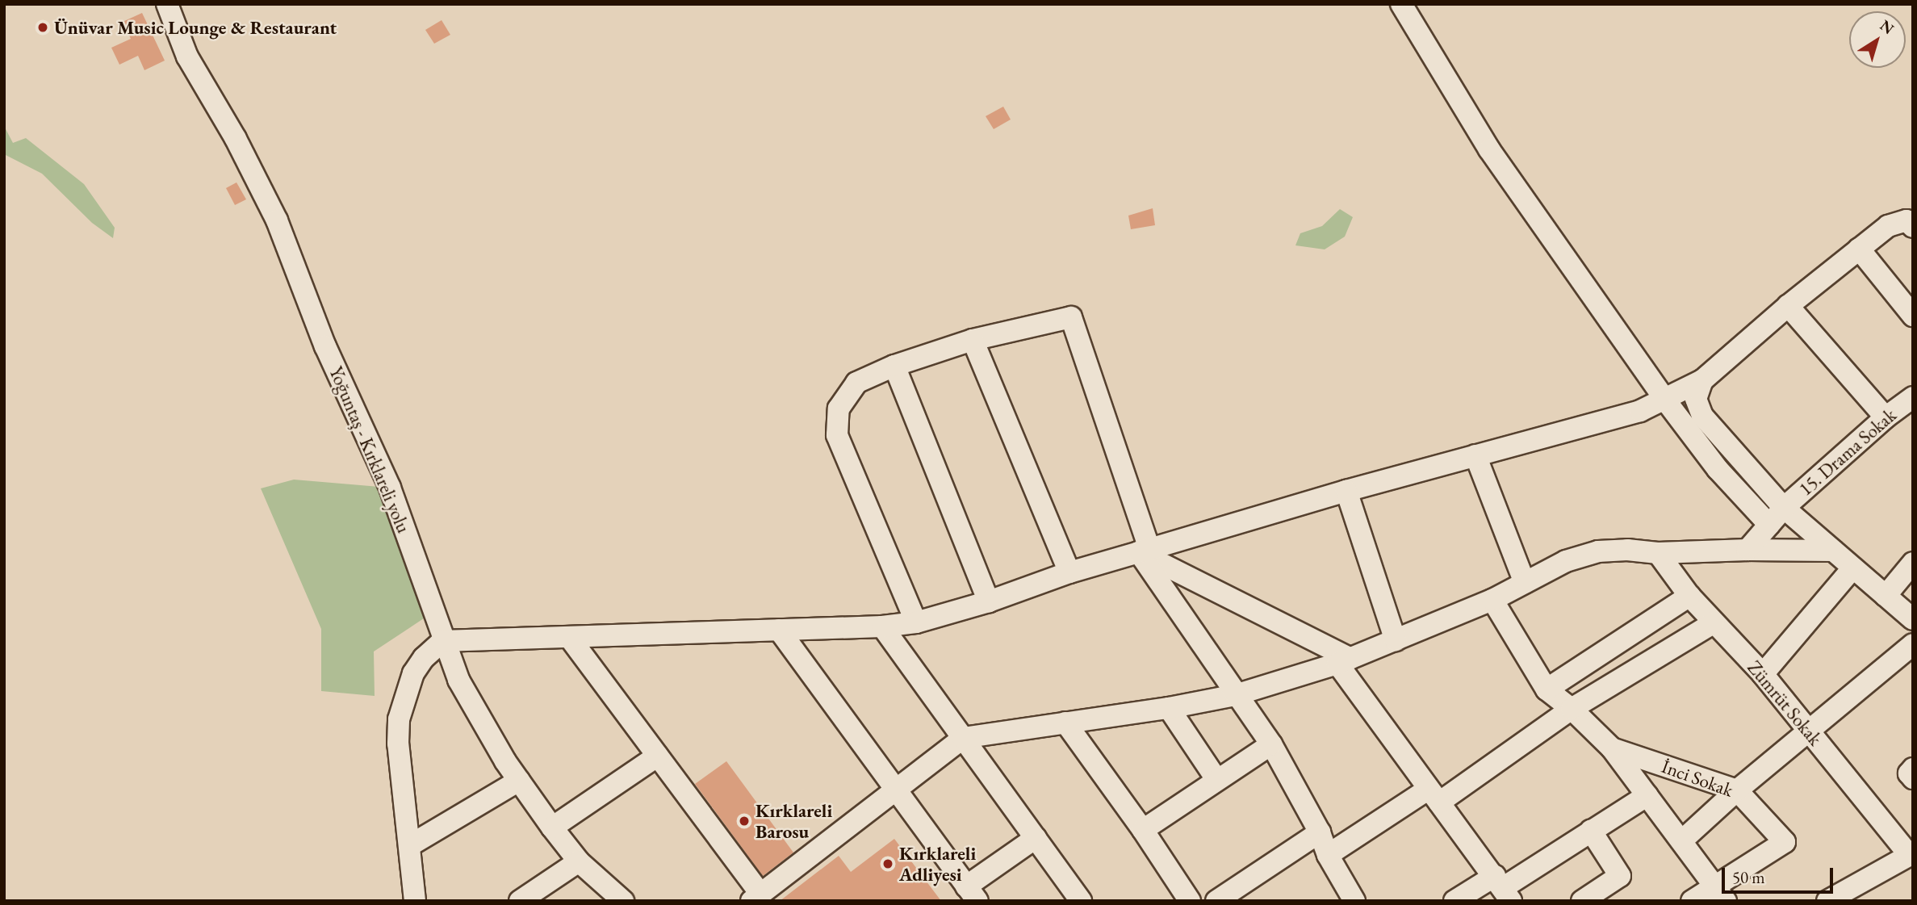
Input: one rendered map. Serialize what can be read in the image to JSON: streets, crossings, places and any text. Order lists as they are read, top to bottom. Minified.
{"streets":{"street":["Yoğuntaş - Kırklareli yolu","15. Drama Sokak","Zümrüt Sokak","İnci Sokak"]},"places":["Ünüvar Music Lounge & Restaurant","Kırklareli Barosu","Kırklareli Adliyesi"],"scale_bar":"50 m","north":"top right"}
